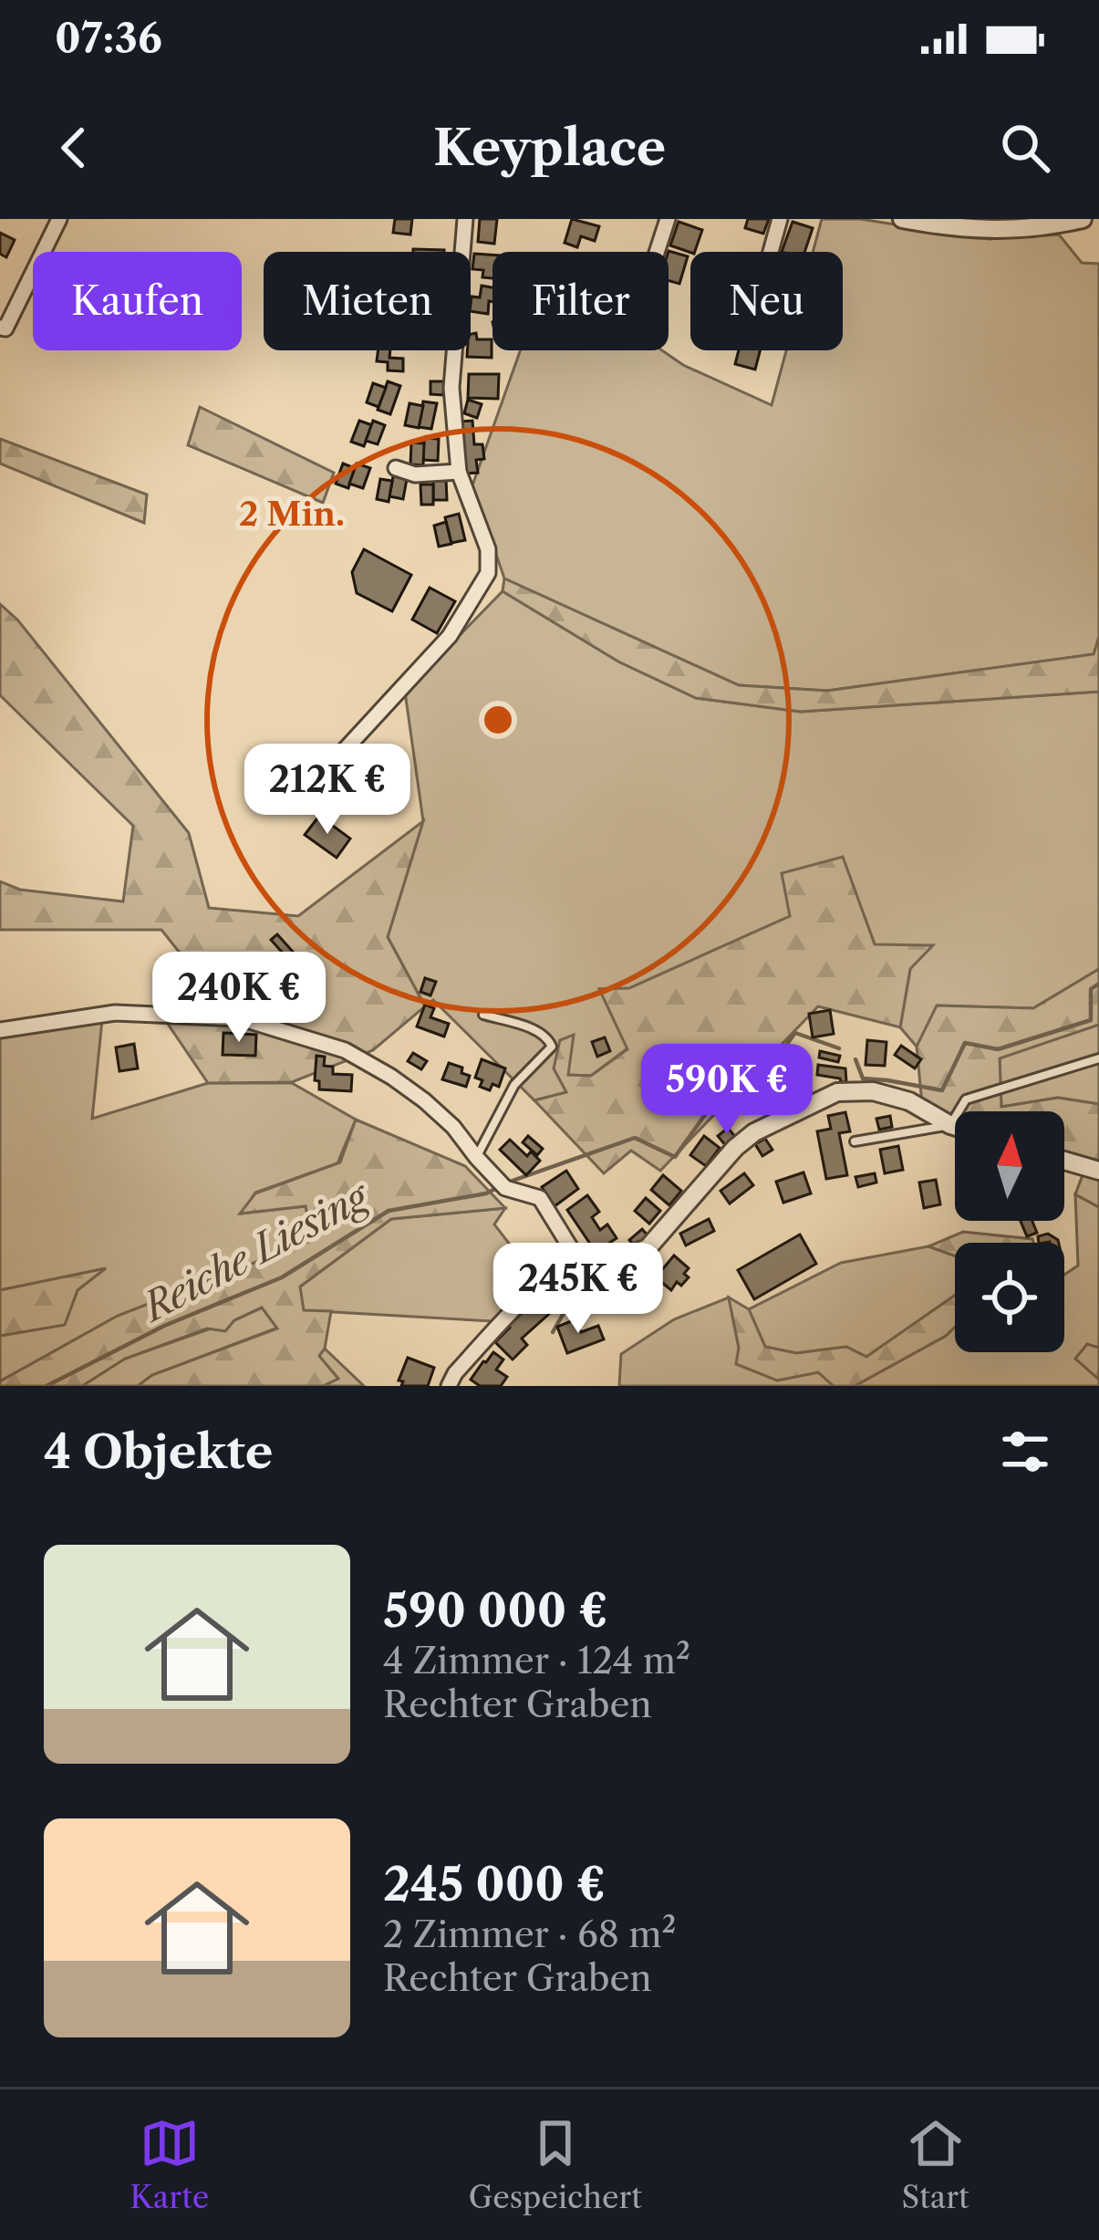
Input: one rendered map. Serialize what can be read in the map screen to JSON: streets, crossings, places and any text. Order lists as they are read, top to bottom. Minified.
{"water":["Reiche Liesing"],"north":"top","page":{"status":"07:36","header":"Keyplace","chip":["Kaufen","Mieten","Filter","Neu"],"price":["212K €","240K €","590K €","245K €"],"heading":"4 Objekte","list":[{"name":"590 000 €","note":"4 Zimmer · 124 m² · Rechter Graben"},{"name":"245 000 €","note":"2 Zimmer · 68 m² · Rechter Graben"}],"tabs":["Karte","Gespeichert","Start"]},"rings":["2 Min."]}
